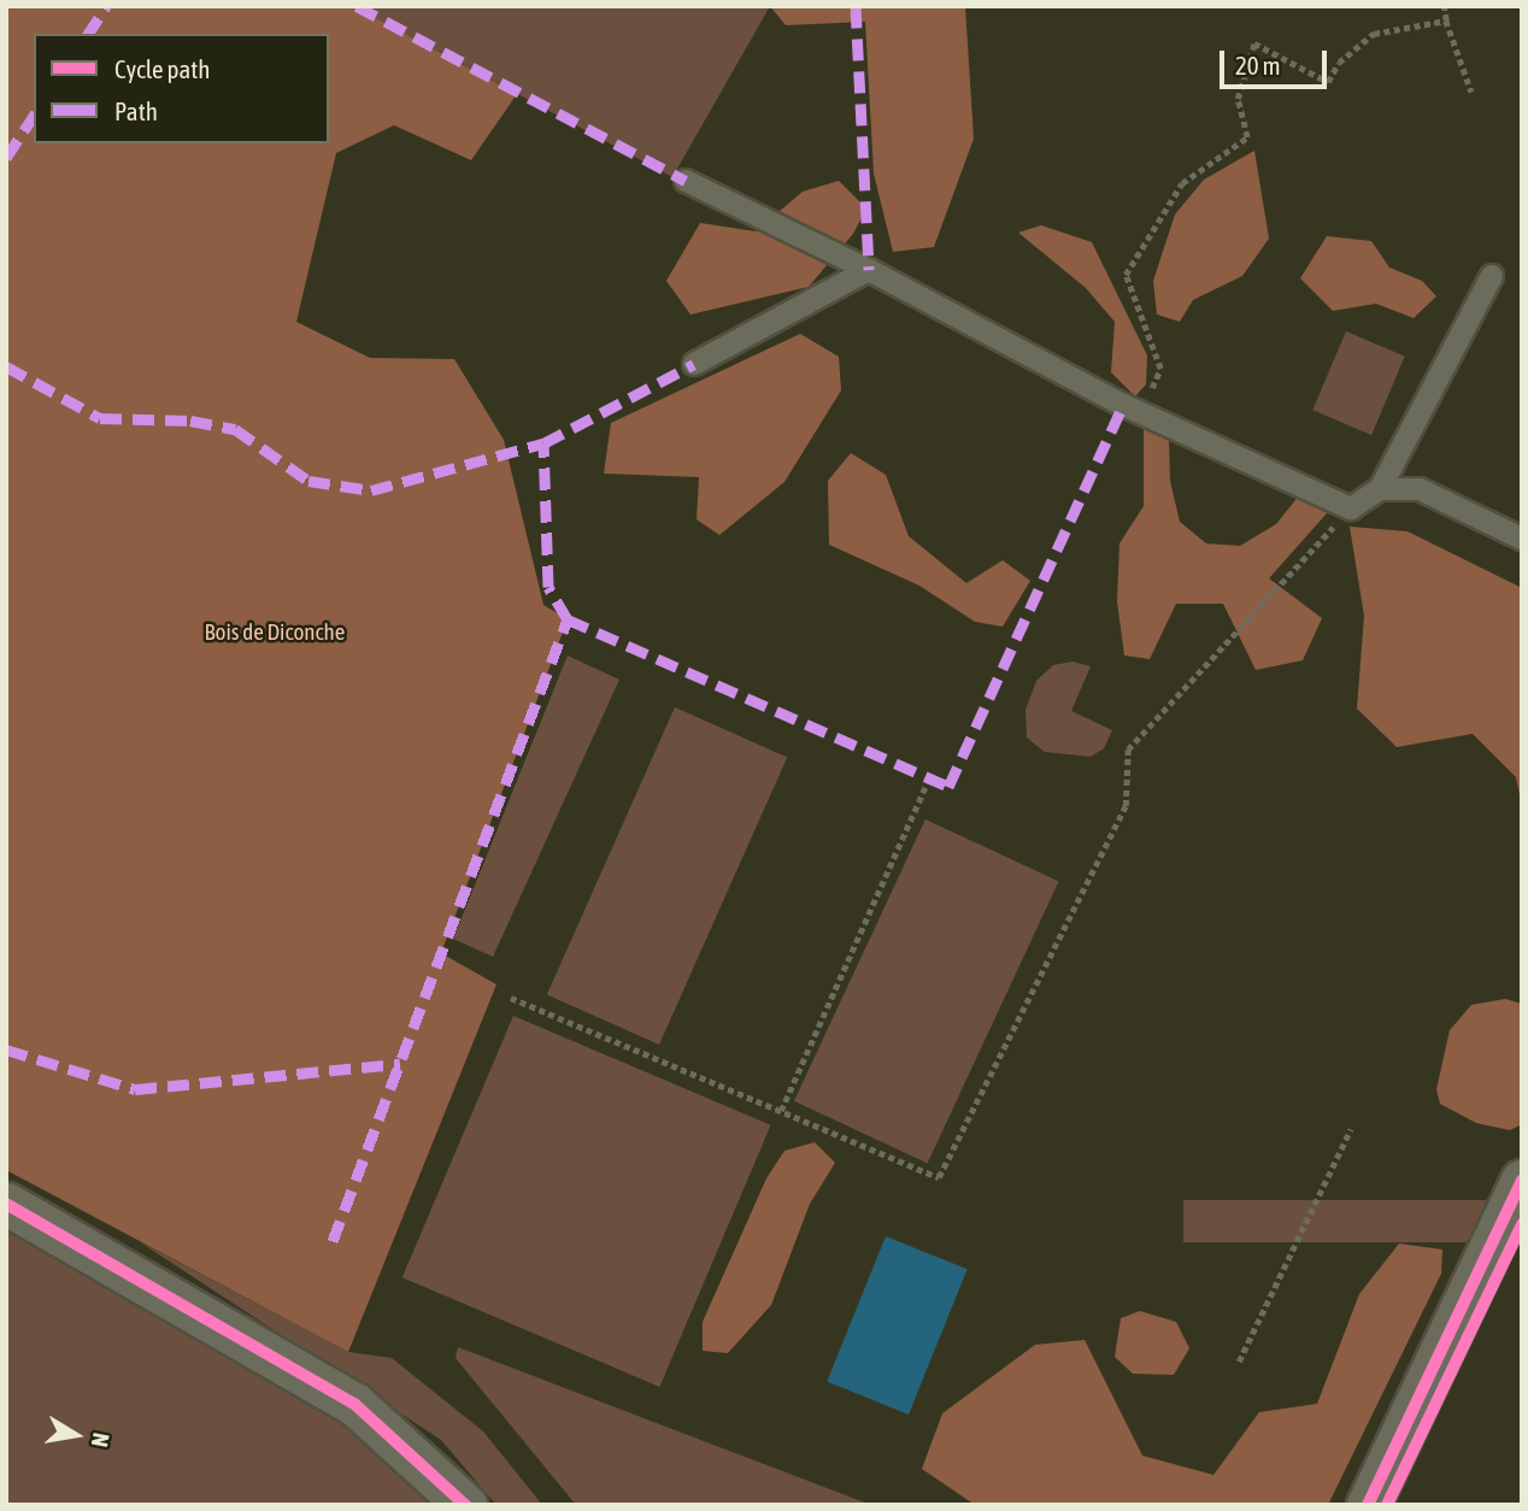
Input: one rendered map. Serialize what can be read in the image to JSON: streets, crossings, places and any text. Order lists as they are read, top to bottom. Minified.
{"parks":["Bois de Diconche"],"legend":["Cycle path","Path"],"scale_bar":"20 m","north":"right"}
